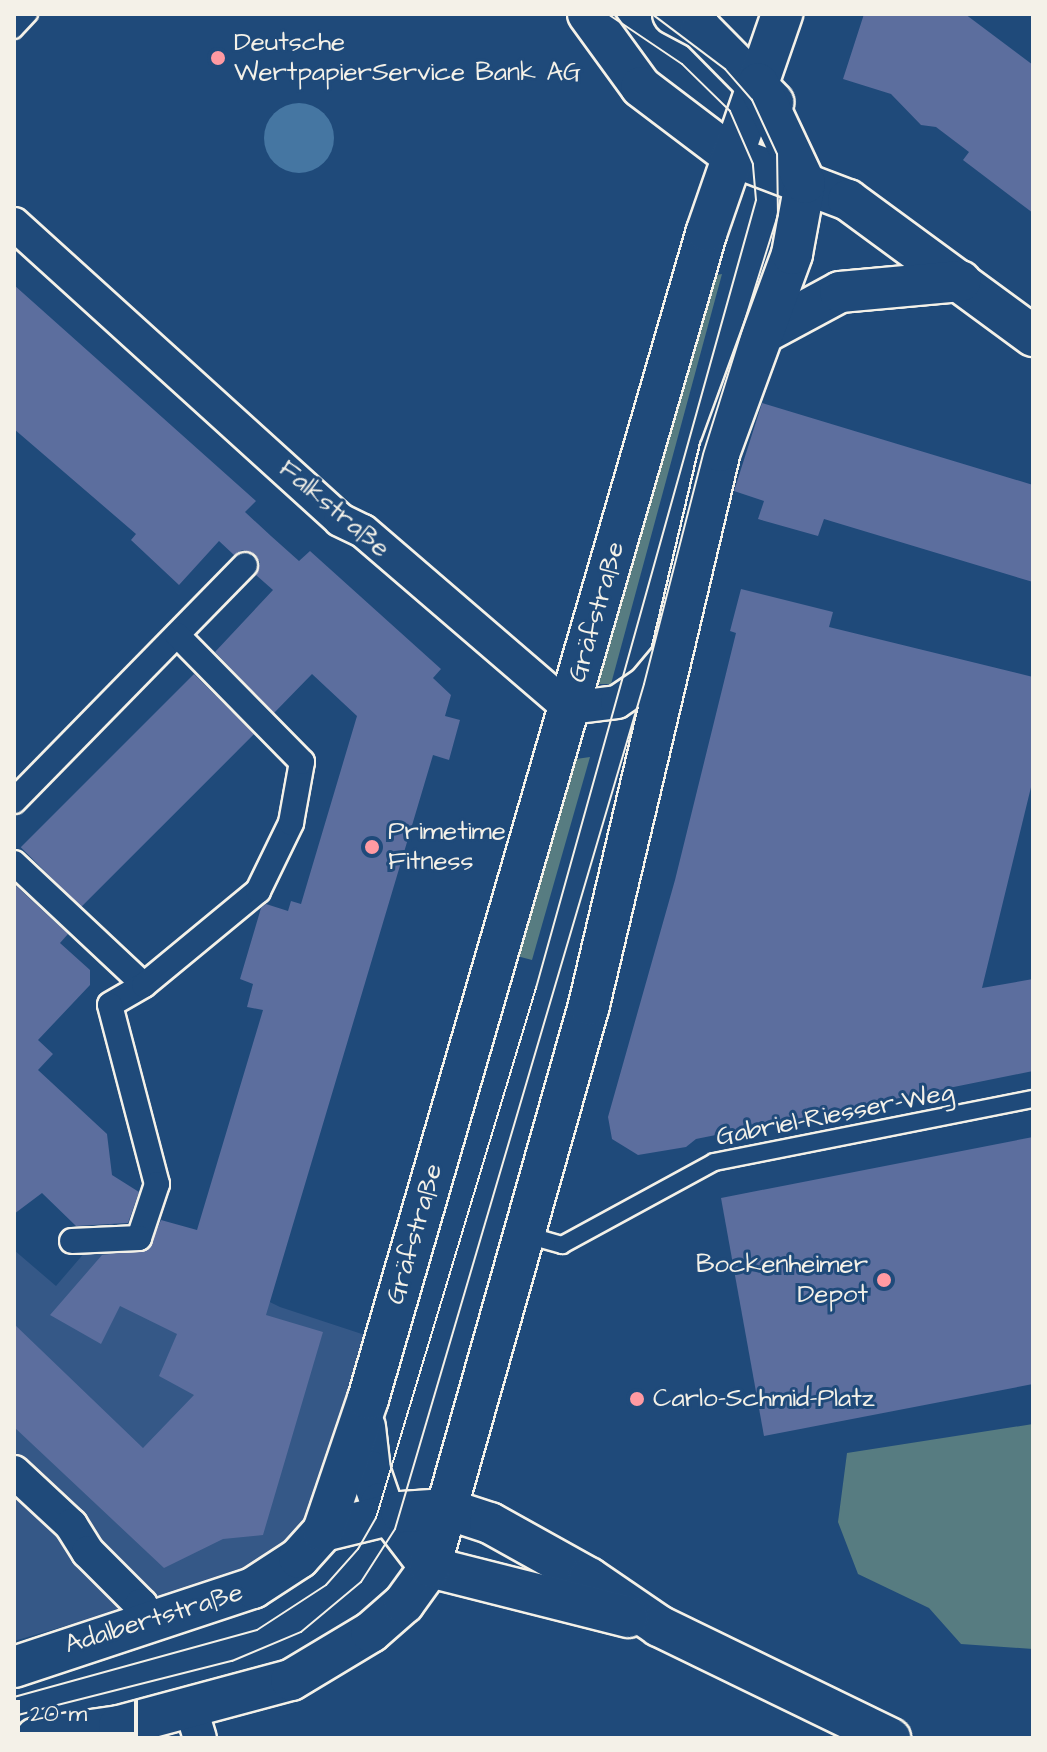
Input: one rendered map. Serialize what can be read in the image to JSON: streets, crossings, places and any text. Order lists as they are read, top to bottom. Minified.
{"streets":{"street":["Falkstraße","Gräfstraße","Adalbertstraße"],"lane":["Gabriel-Riesser-Weg"]},"crossings":[["Falkstraße","Gräfstraße"],["Gräfstraße","Adalbertstraße"]],"places":["Deutsche WertpapierService Bank AG","Primetime Fitness","Bockenheimer Depot","Carlo-Schmid-Platz"],"scale_bar":"20 m"}
